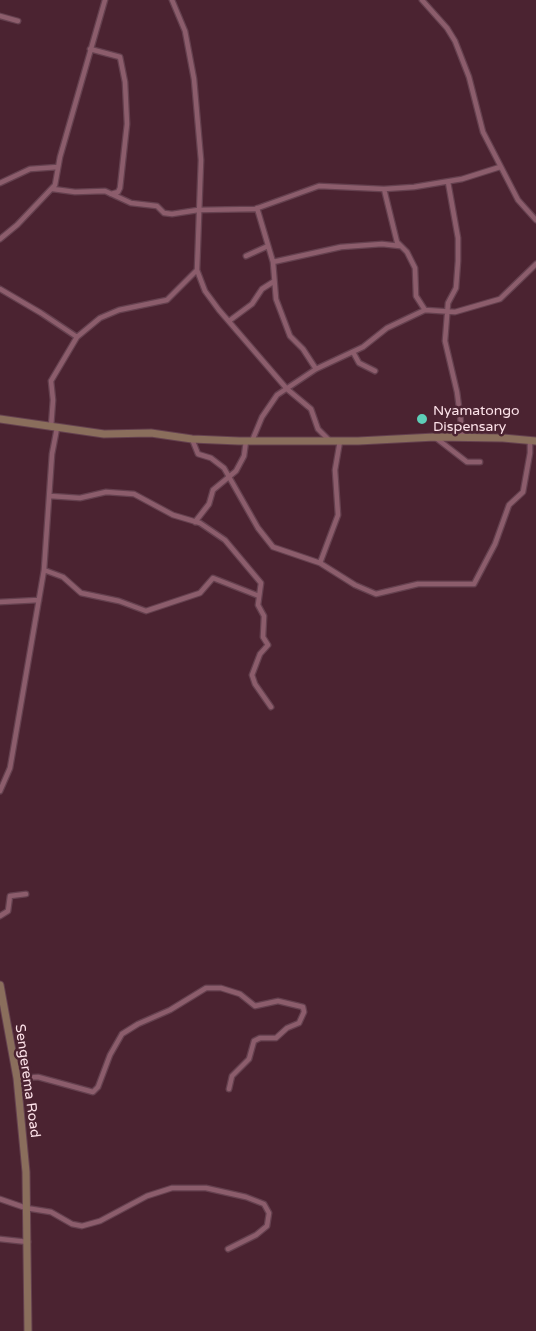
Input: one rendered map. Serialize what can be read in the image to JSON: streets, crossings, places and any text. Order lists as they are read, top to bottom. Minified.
{"streets":{"street":["Sengerema Road"]},"places":["Nyamatongo Dispensary"]}
